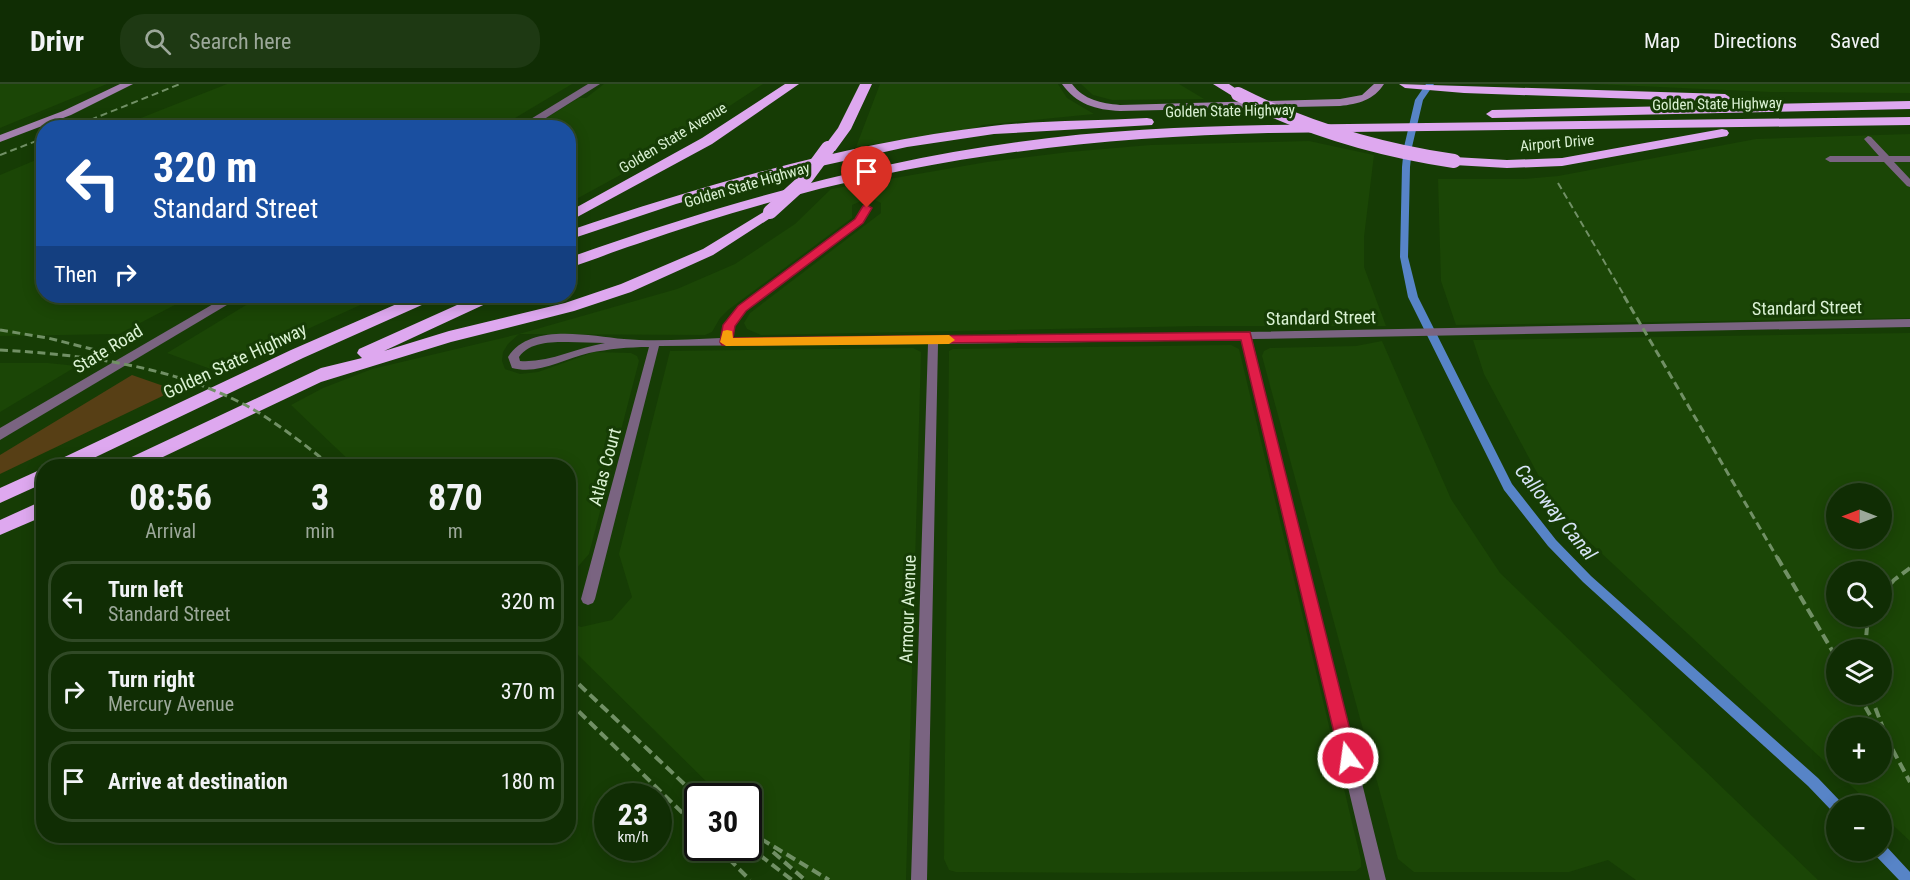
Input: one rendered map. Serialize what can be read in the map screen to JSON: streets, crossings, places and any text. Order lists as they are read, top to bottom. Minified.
{"streets":{"highway":["Golden State Highway","Golden State Avenue","Airport Drive"],"street":["Standard Street","State Road","Atlas Court","Armour Avenue"]},"crossings":[["Golden State Highway","Airport Drive"],["Standard Street","Atlas Court"],["Standard Street","Armour Avenue"]],"water":["Calloway Canal"],"north":"left","page":{"header":"Drivr","search":"Search here","nav":["Map","Directions","Saved"],"turn":["320 m","Standard Street"],"then":"Then","eta":["08:56","Arrival","3","min","870","m"],"map_buttons":["+","−"],"list":[{"name":"Turn left","note":"Standard Street","value":"320 m"},{"name":"Turn right","note":"Mercury Avenue","value":"370 m"},{"name":"Arrive at destination","value":"180 m"}],"speed":"23 km/h","limit":"30"}}
